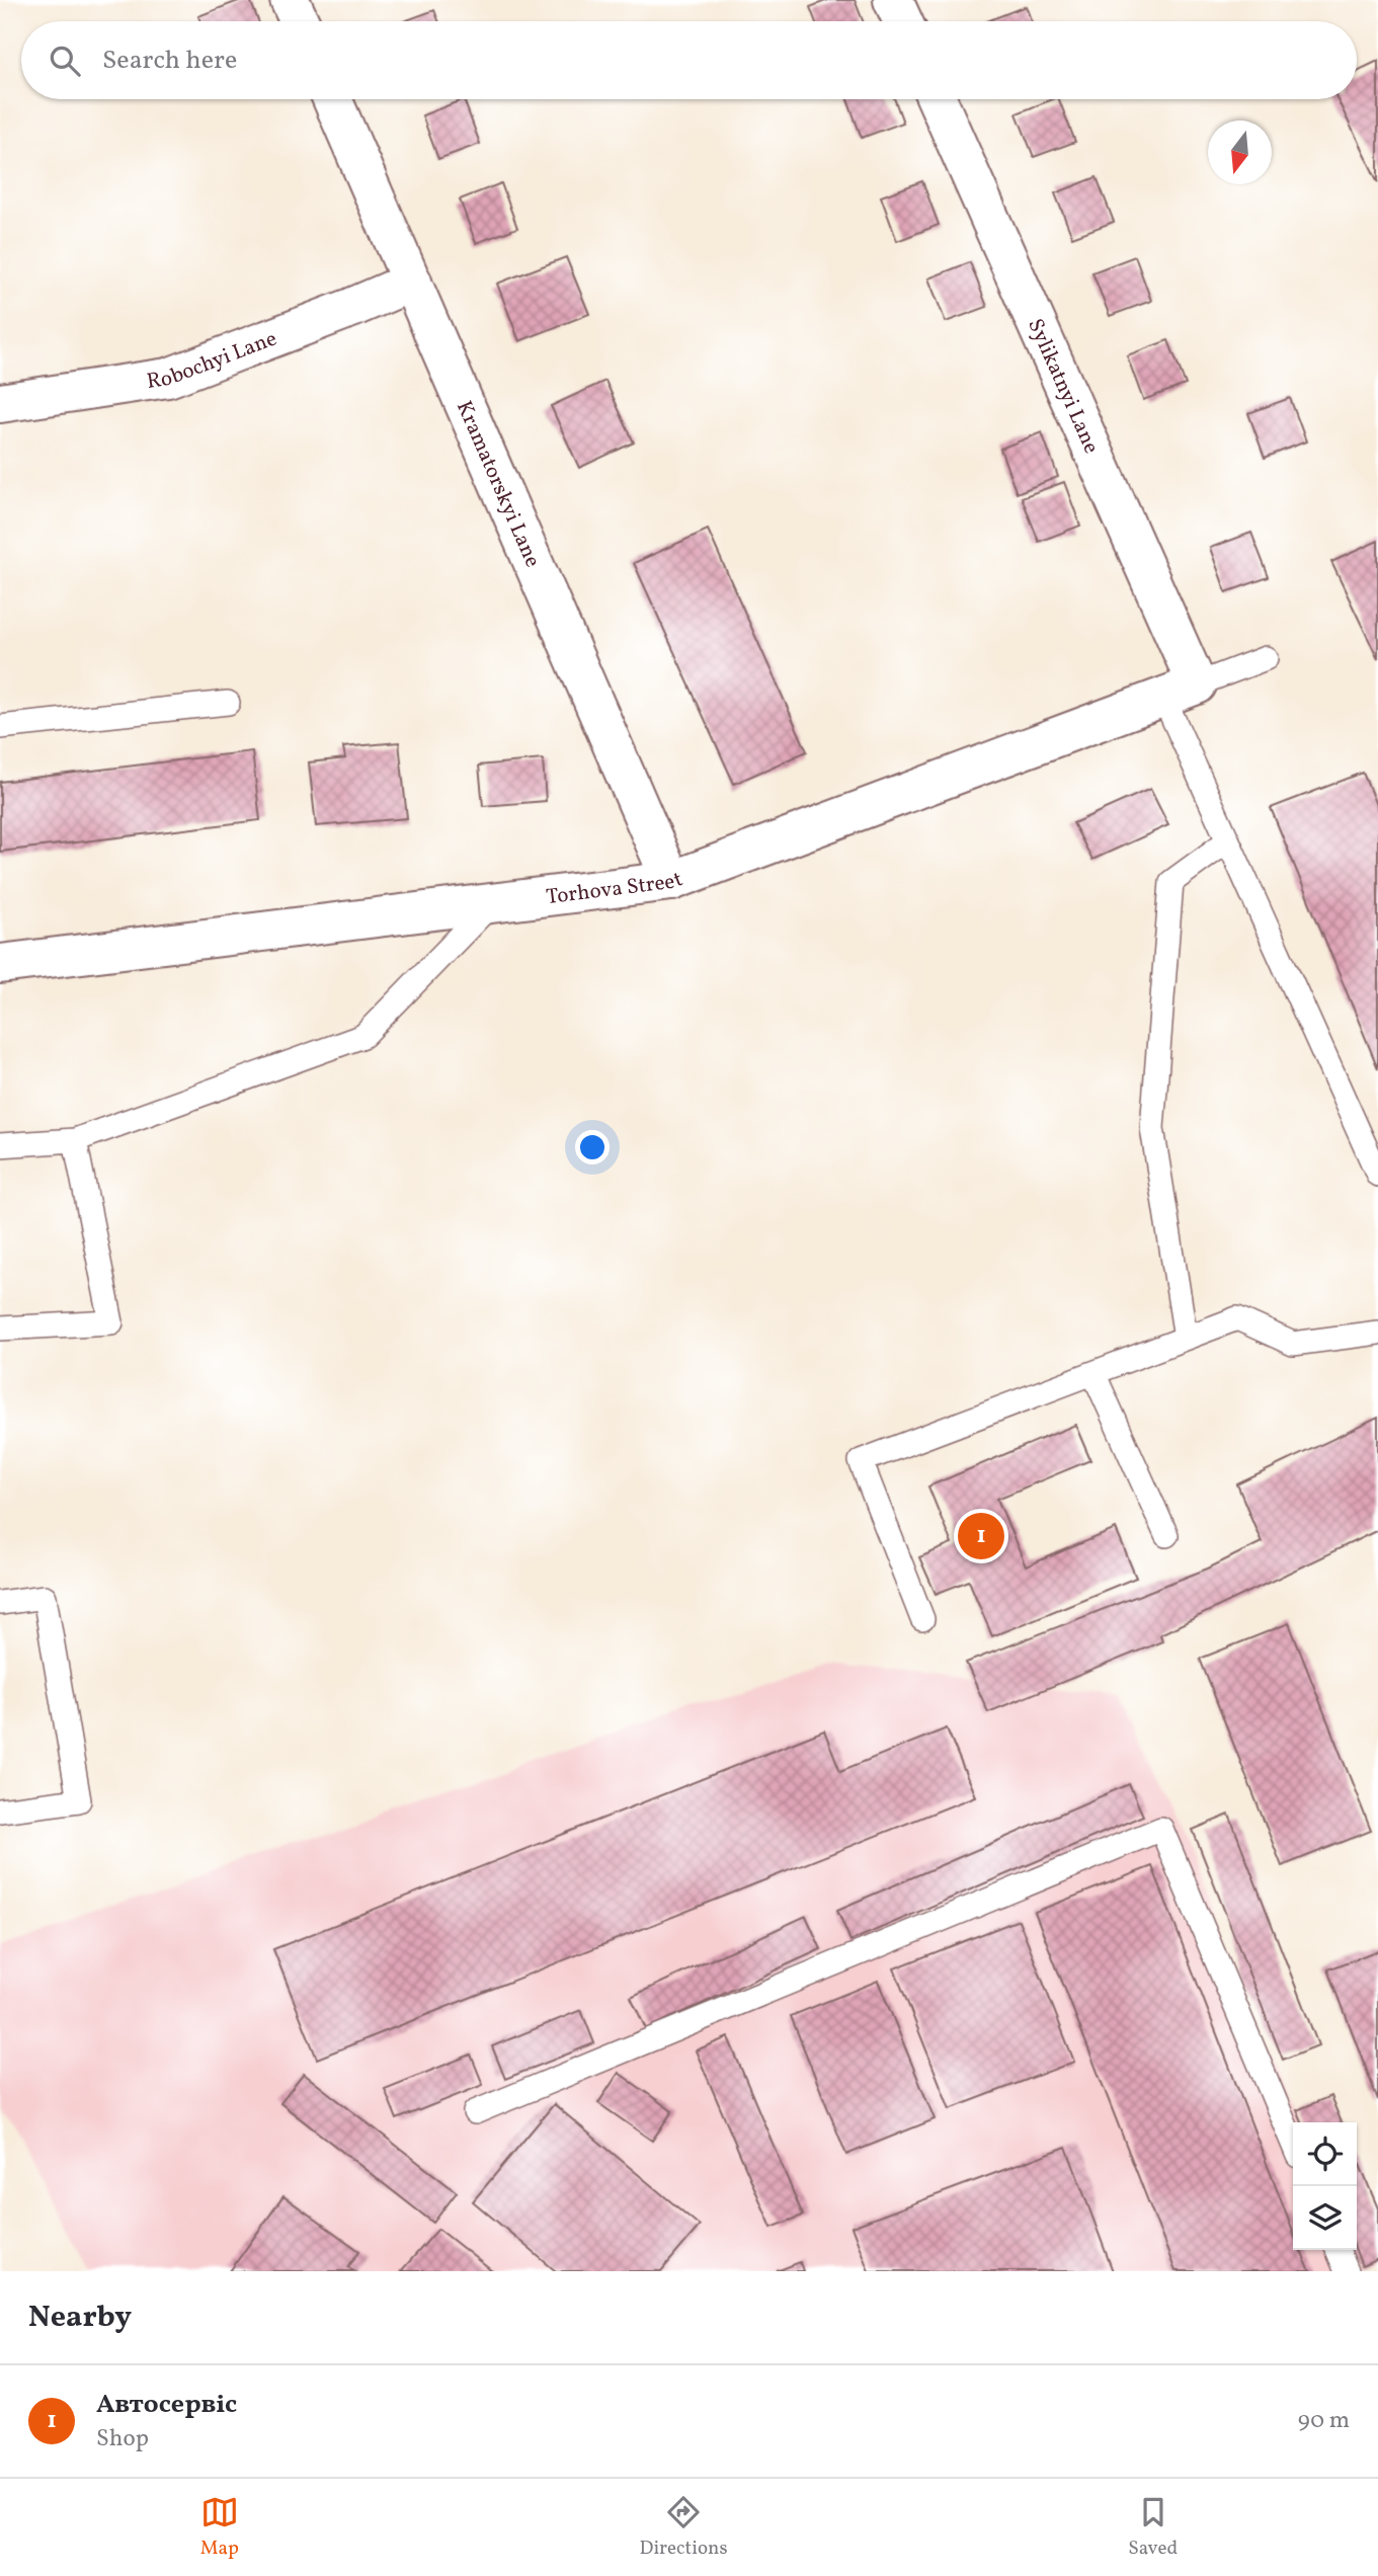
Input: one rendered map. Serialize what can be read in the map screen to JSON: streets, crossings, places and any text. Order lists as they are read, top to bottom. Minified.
{"streets":{"street":["Robochyi Lane","Sylikatnyi Lane","Kramatorskyi Lane","Torhova Street"]},"crossings":[["Robochyi Lane","Kramatorskyi Lane"],["Sylikatnyi Lane","Torhova Street"],["Kramatorskyi Lane","Torhova Street"]],"north":"bottom","page":{"search":"Search here","pins":"1","heading":"Nearby","list":[{"mark":"1","name":"Автосервіс","note":"Shop","value":"90 m"}],"nav":["Map","Directions","Saved"]}}
